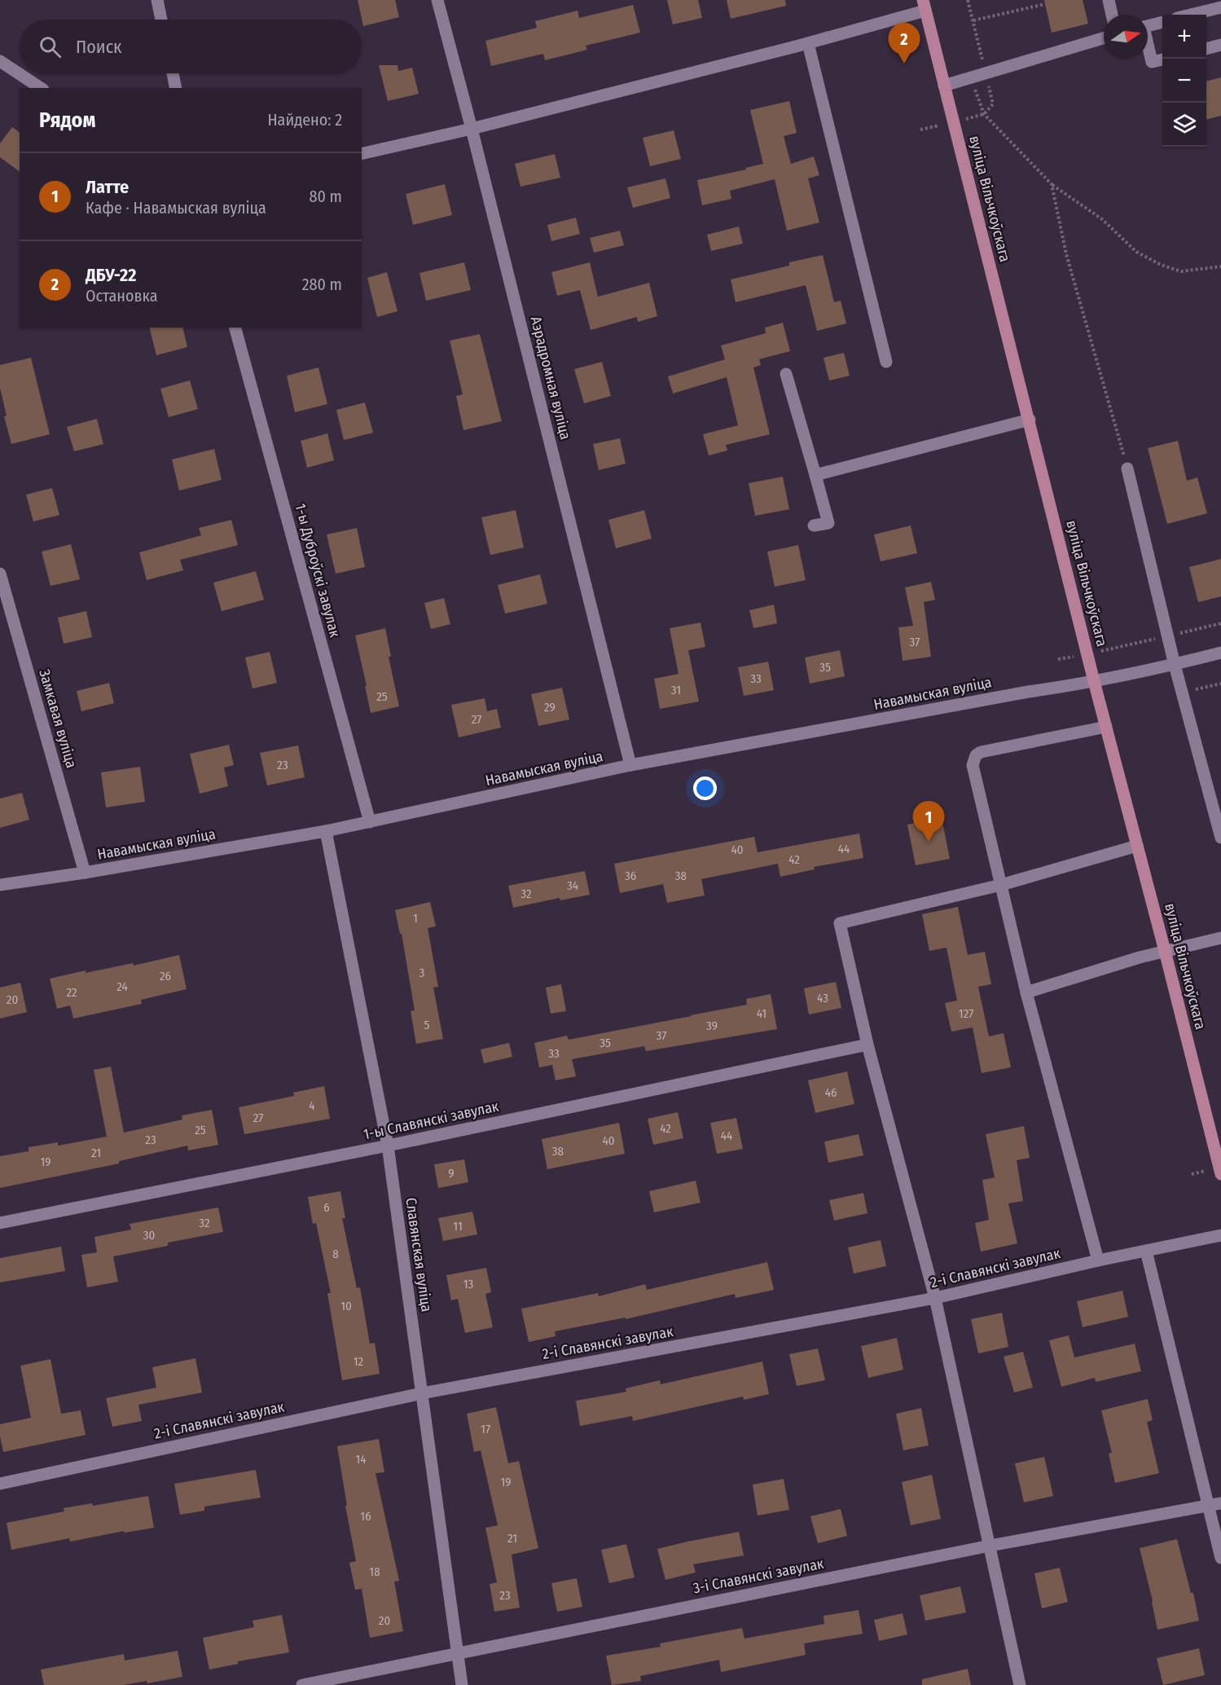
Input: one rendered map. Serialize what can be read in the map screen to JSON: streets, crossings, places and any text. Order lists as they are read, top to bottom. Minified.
{"streets":{"main road":["вуліца Вільчкоўскага"],"street":["Аэрадромная вуліца","1-ы Дуброўскі завулак","Навамыская вуліца","Замкавая вуліца","1-ы Славянскі завулак","Славянская вуліца","2-і Славянскі завулак","3-і Славянскі завулак"]},"crossings":[["вуліца Вільчкоўскага","Навамыская вуліца"],["Аэрадромная вуліца","Навамыская вуліца"],["1-ы Дуброўскі завулак","Навамыская вуліца"],["Навамыская вуліца","Замкавая вуліца"],["Навамыская вуліца","Славянская вуліца"],["1-ы Славянскі завулак","Славянская вуліца"],["Славянская вуліца","2-і Славянскі завулак"],["Славянская вуліца","3-і Славянскі завулак"]],"house_numbers":["37","35","33","31","25","29","27","23","44","40","42","36","38","34","32","1","3","26","24","22","43","20","41","127","5","39","37","35","33","46","4","27","42","25","44","23","40","38","21","19","9","6","32","11","30","8","13","10","12","17","14","19","16","21","18","23","20"],"north":"right","page":{"map_buttons":["+","−"],"search":"Поиск","pins":["2","1"],"heading":["Рядом","Найдено: 2"],"list":[{"mark":"1","name":"Латте","note":"Кафе · Навамыская вуліца","value":"80 m"},{"mark":"2","name":"ДБУ-22","note":"Остановка","value":"280 m"}]}}
